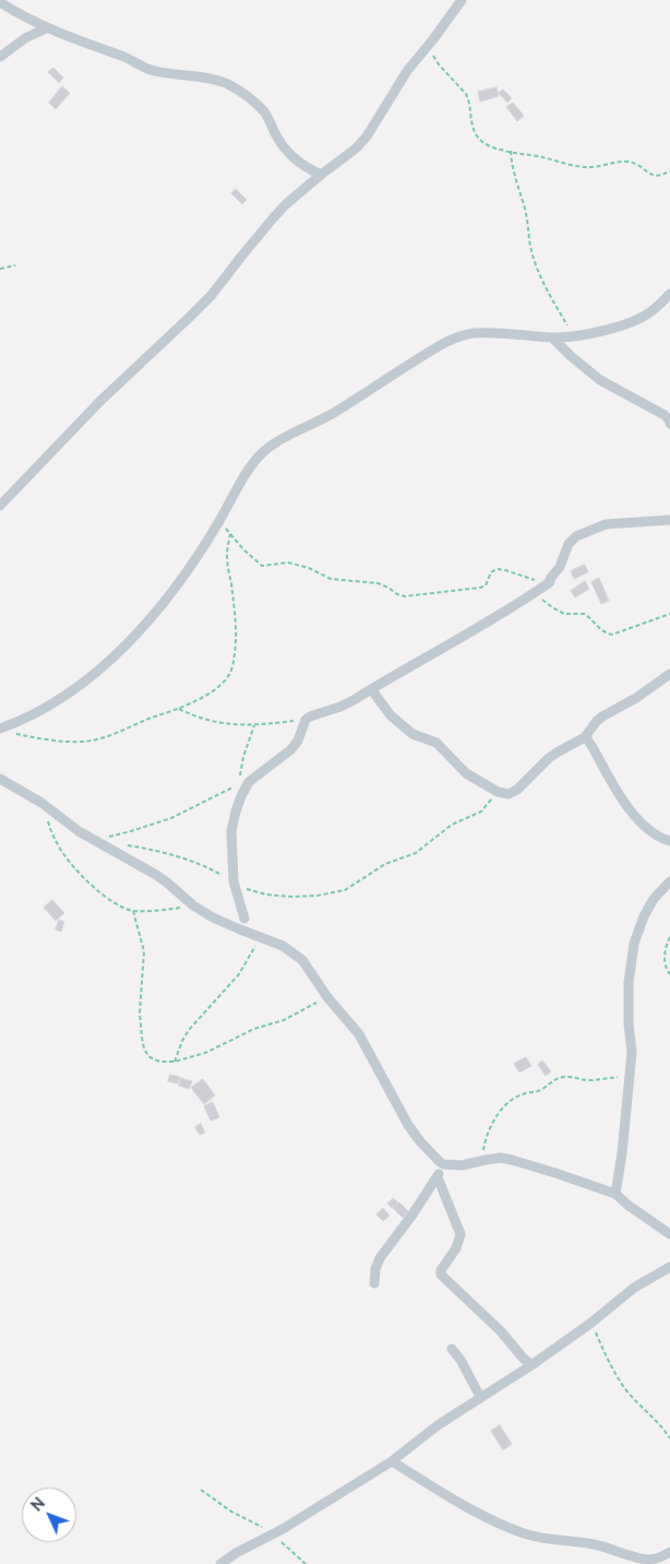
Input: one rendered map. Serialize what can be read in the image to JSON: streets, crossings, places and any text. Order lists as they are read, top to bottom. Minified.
{"north":"top left"}
